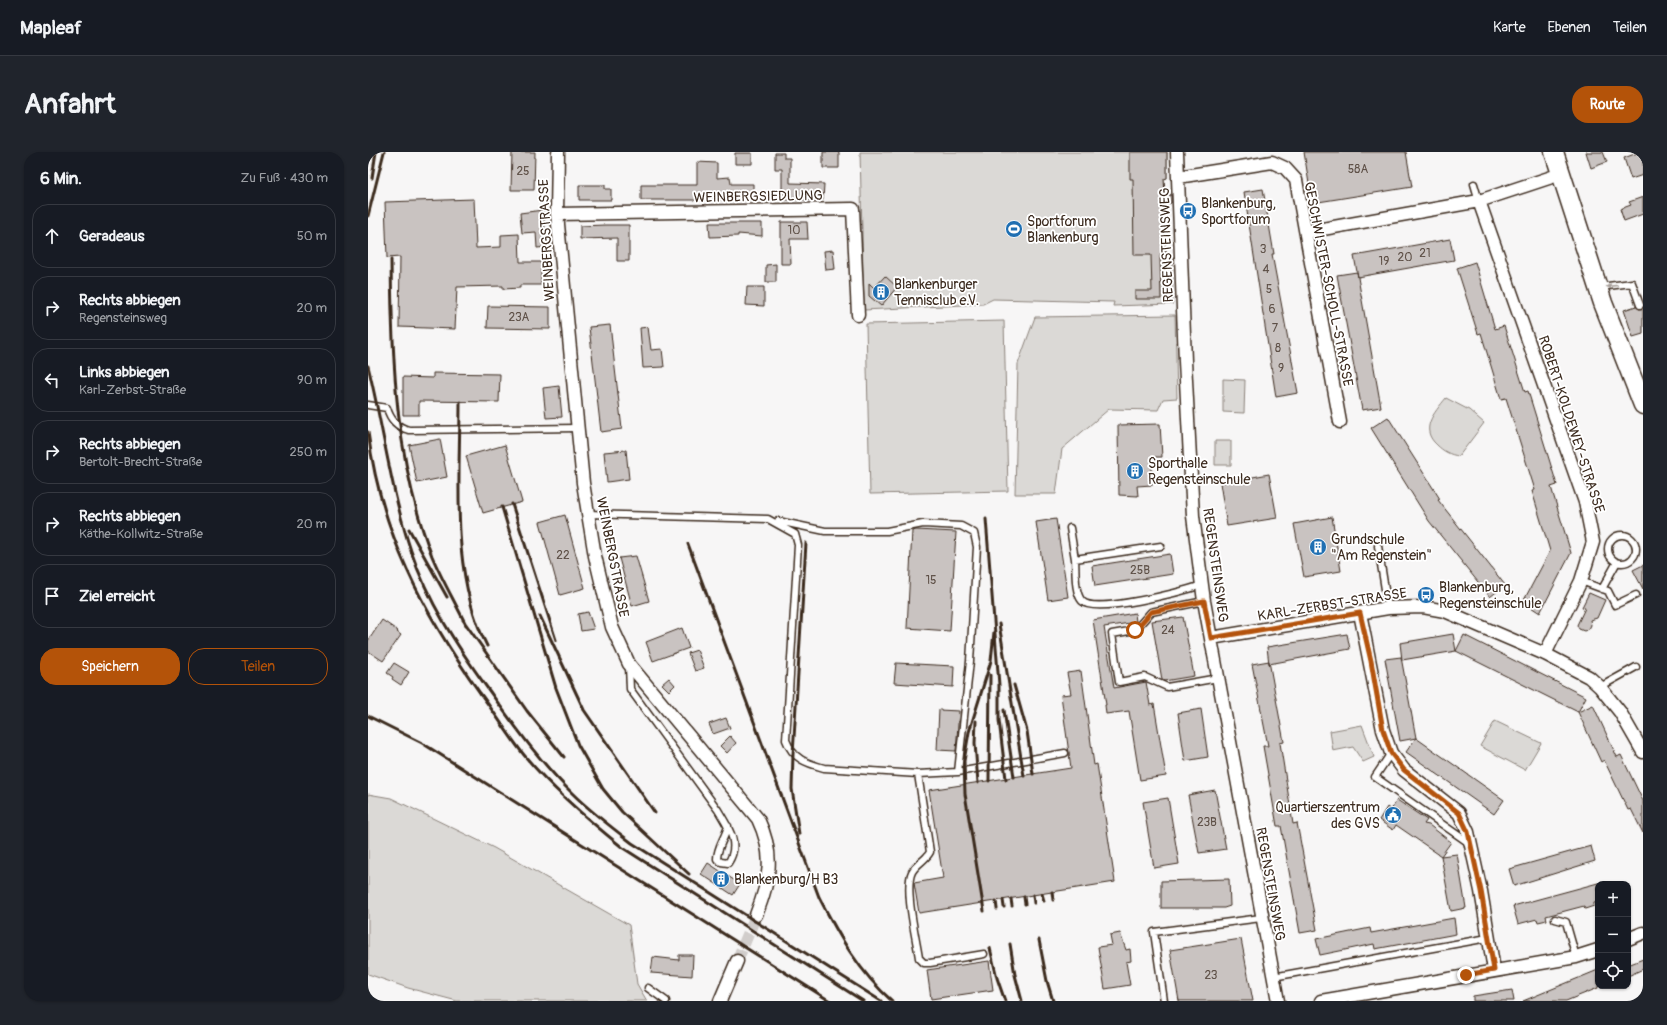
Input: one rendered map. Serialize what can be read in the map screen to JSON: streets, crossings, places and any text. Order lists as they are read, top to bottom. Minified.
{"streets":{"street":["WEINBERGSIEDLUNG","WEINBERGSTRASSE","REGENSTEINSWEG","GESCHWISTER-SCHOLL-STRASSE","ROBERT-KOLDEWEY-STRASSE","KARL-ZERBST-STRASSE"]},"crossings":[["WEINBERGSIEDLUNG","WEINBERGSTRASSE"],["REGENSTEINSWEG","GESCHWISTER-SCHOLL-STRASSE"],["REGENSTEINSWEG","KARL-ZERBST-STRASSE"],["ROBERT-KOLDEWEY-STRASSE","KARL-ZERBST-STRASSE"]],"places":{"bus stop":["Blankenburg, Sportforum","Blankenburg, Regensteinschule"],"sports":["Sportforum Blankenburg"],"building":["Blankenburger Tennisclub e.V.","Sporthalle Regensteinschule","Grundschule \"Am Regenstein\"","Blankenburg/H B3"],"public building":["Quartierszentrum des GVS"]},"house_numbers":["58A","25","10","3","21","20","19","4","5","6","23A","7","8","9","22","25B","15","24","23B","23"],"page":{"header":"Mapleaf","nav":["Karte","Ebenen","Teilen"],"buttons":["Route",["Speichern","Teilen"]],"title":"Anfahrt","heading":["6 Min.","Zu Fuß · 430 m"],"list":[["Geradeaus","50 m"],["Rechts abbiegen","Regensteinsweg","20 m"],["Links abbiegen","Karl-Zerbst-Straße","90 m"],["Rechts abbiegen","Bertolt-Brecht-Straße","250 m"],["Rechts abbiegen","Käthe-Kollwitz-Straße","20 m"],"Ziel erreicht"],"map_buttons":["+","−"]}}
